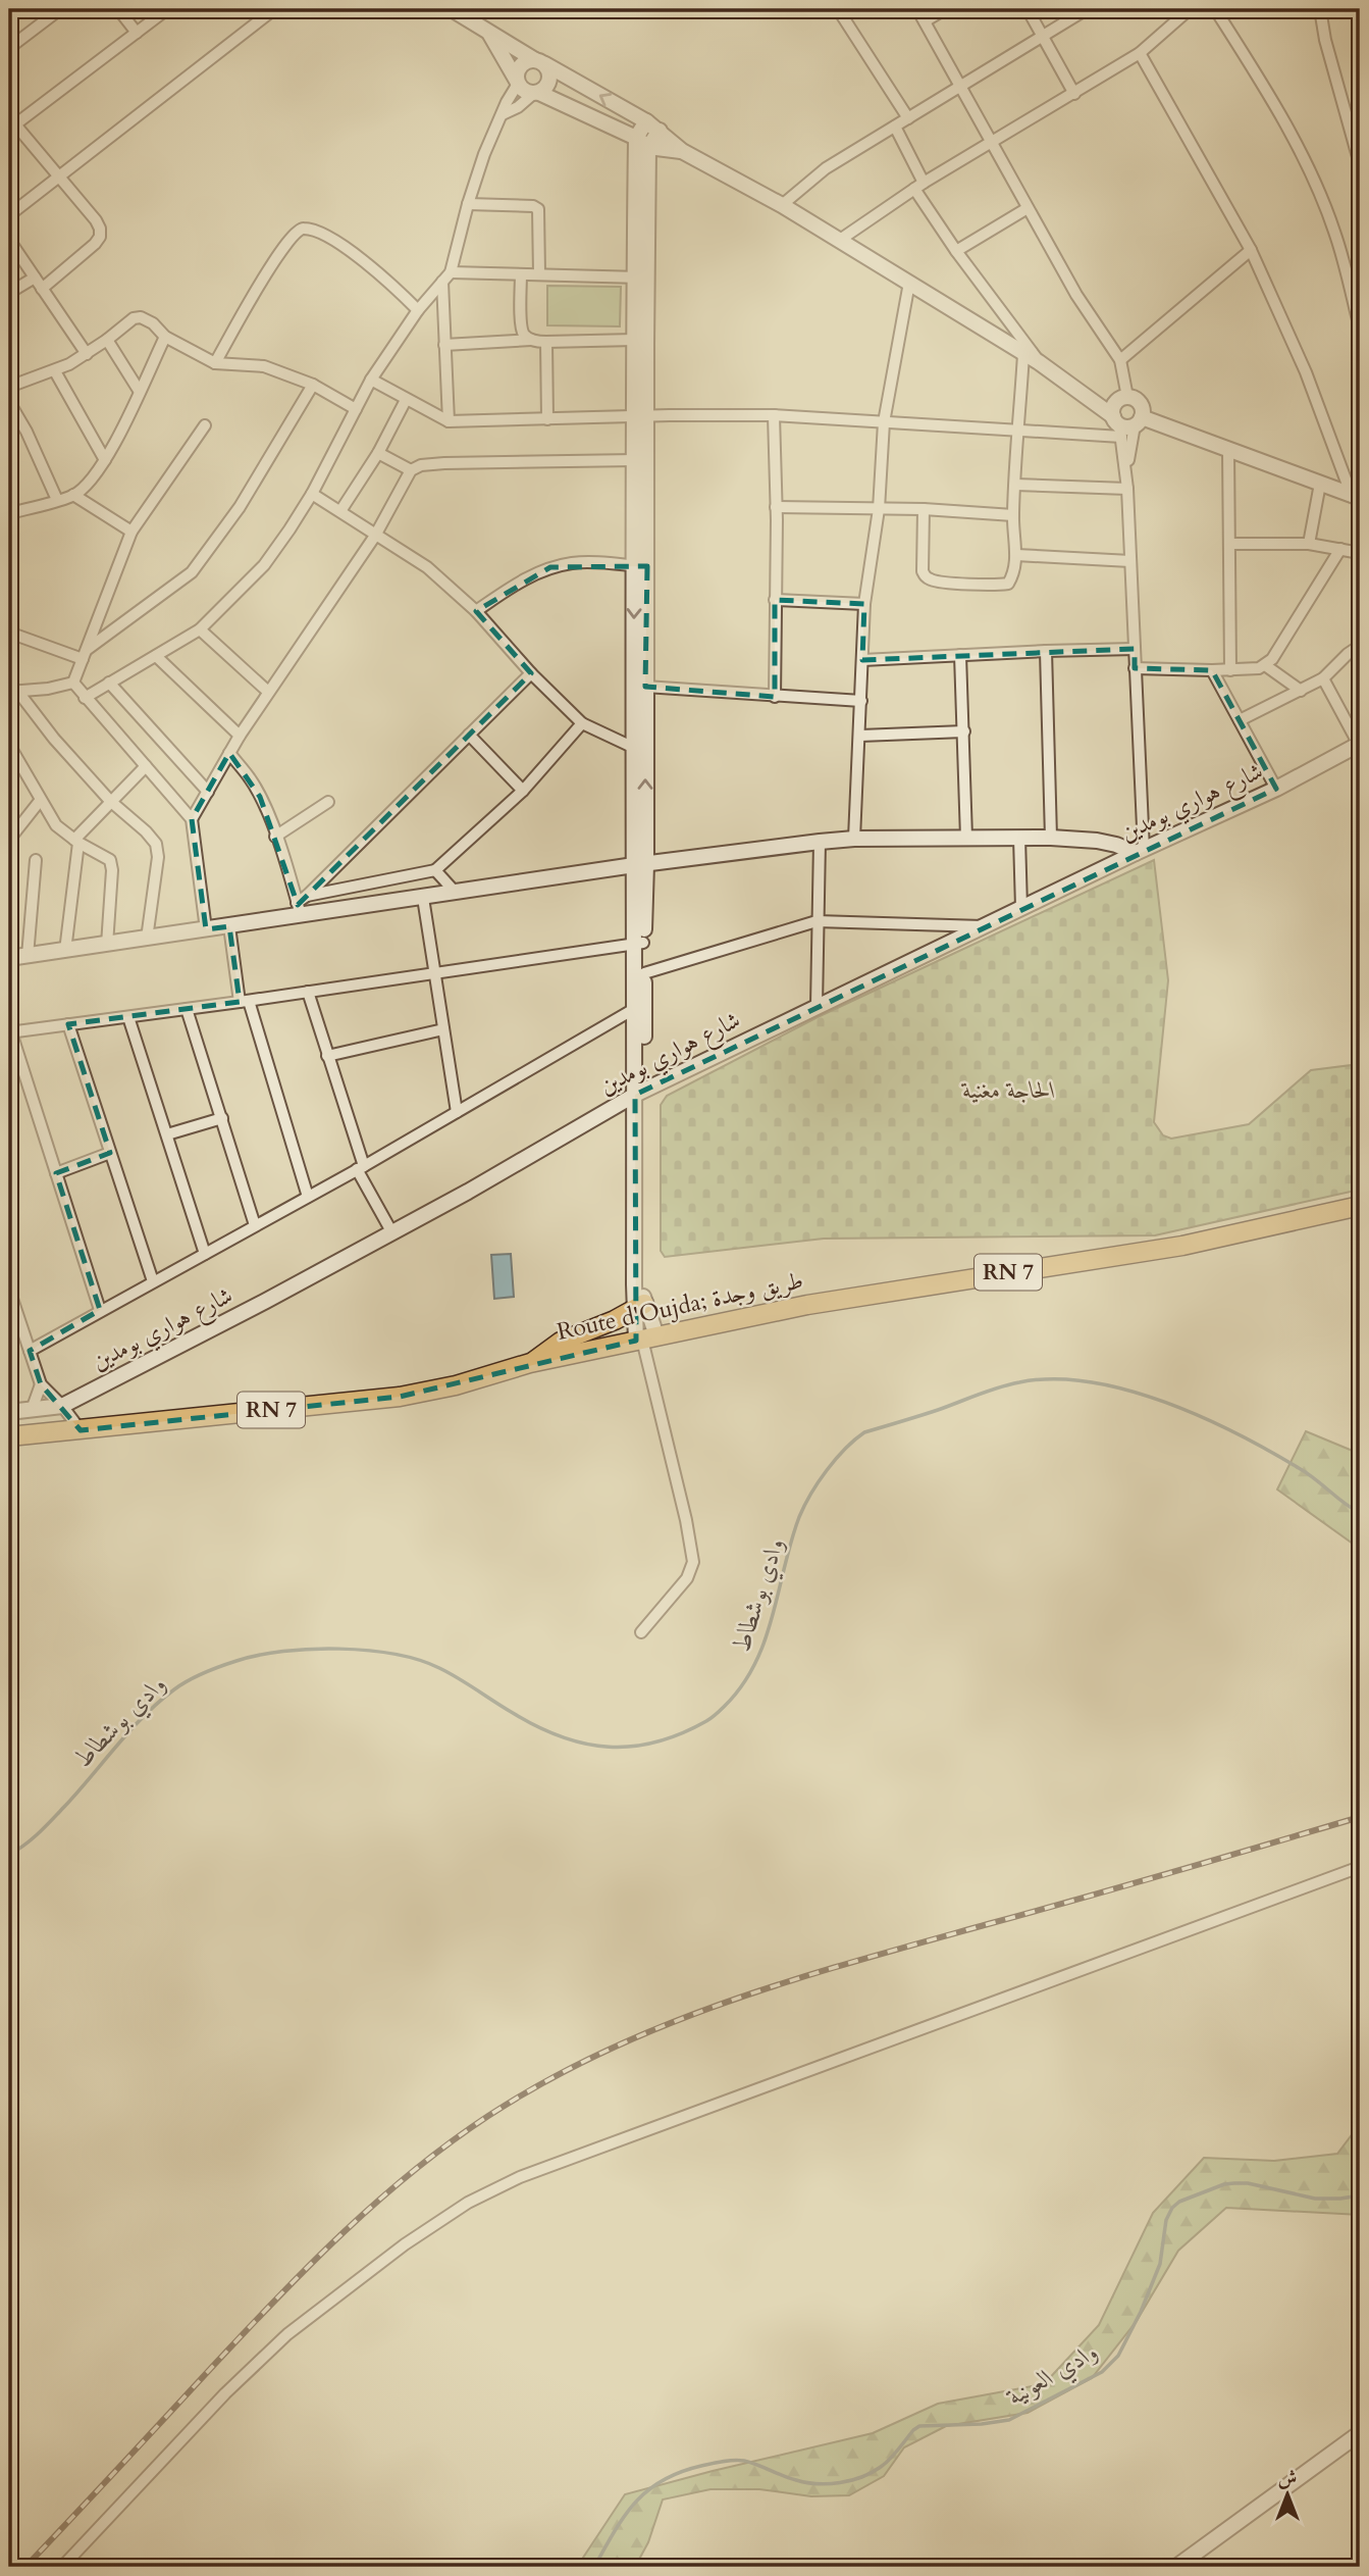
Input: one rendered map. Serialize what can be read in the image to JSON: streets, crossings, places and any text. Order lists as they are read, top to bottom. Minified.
{"streets":{"main road":["RN 7","Route d'Oujda; طريق وجدة"],"street":["شارع هواري بومدين"]},"water":["وادي بوشطاط","وادي العونية"],"parks":["الحاجة مغنية"],"north":"top"}
